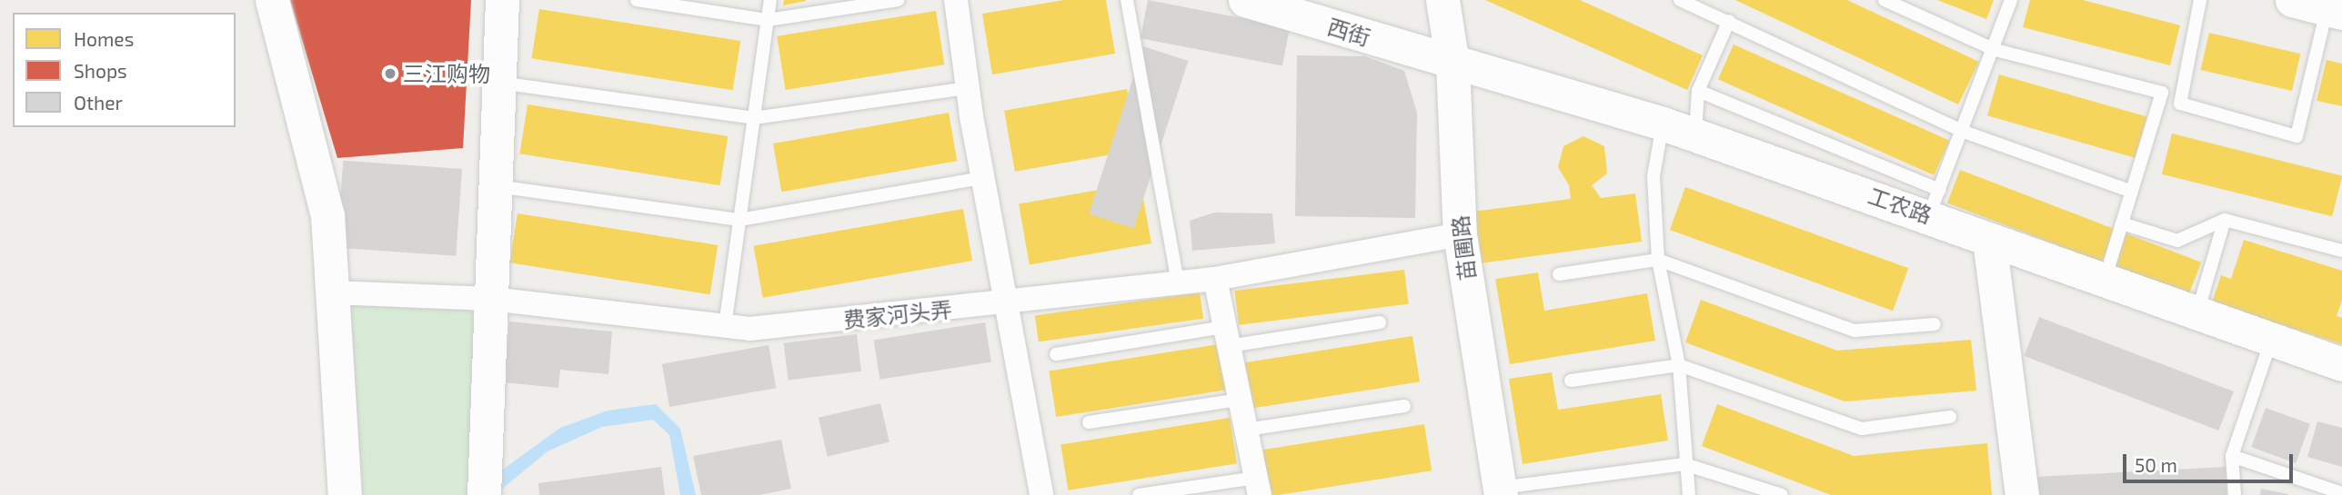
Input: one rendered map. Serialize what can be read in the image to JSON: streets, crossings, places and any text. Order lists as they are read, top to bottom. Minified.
{"streets":{"street":["西街","工农路","苗圃路","费家河头弄"]},"crossings":[["西街","工农路"],["西街","苗圃路"],["工农路","苗圃路"],["苗圃路","费家河头弄"]],"places":["三江购物"],"legend":["Homes","Shops","Other"],"scale_bar":"50 m"}
